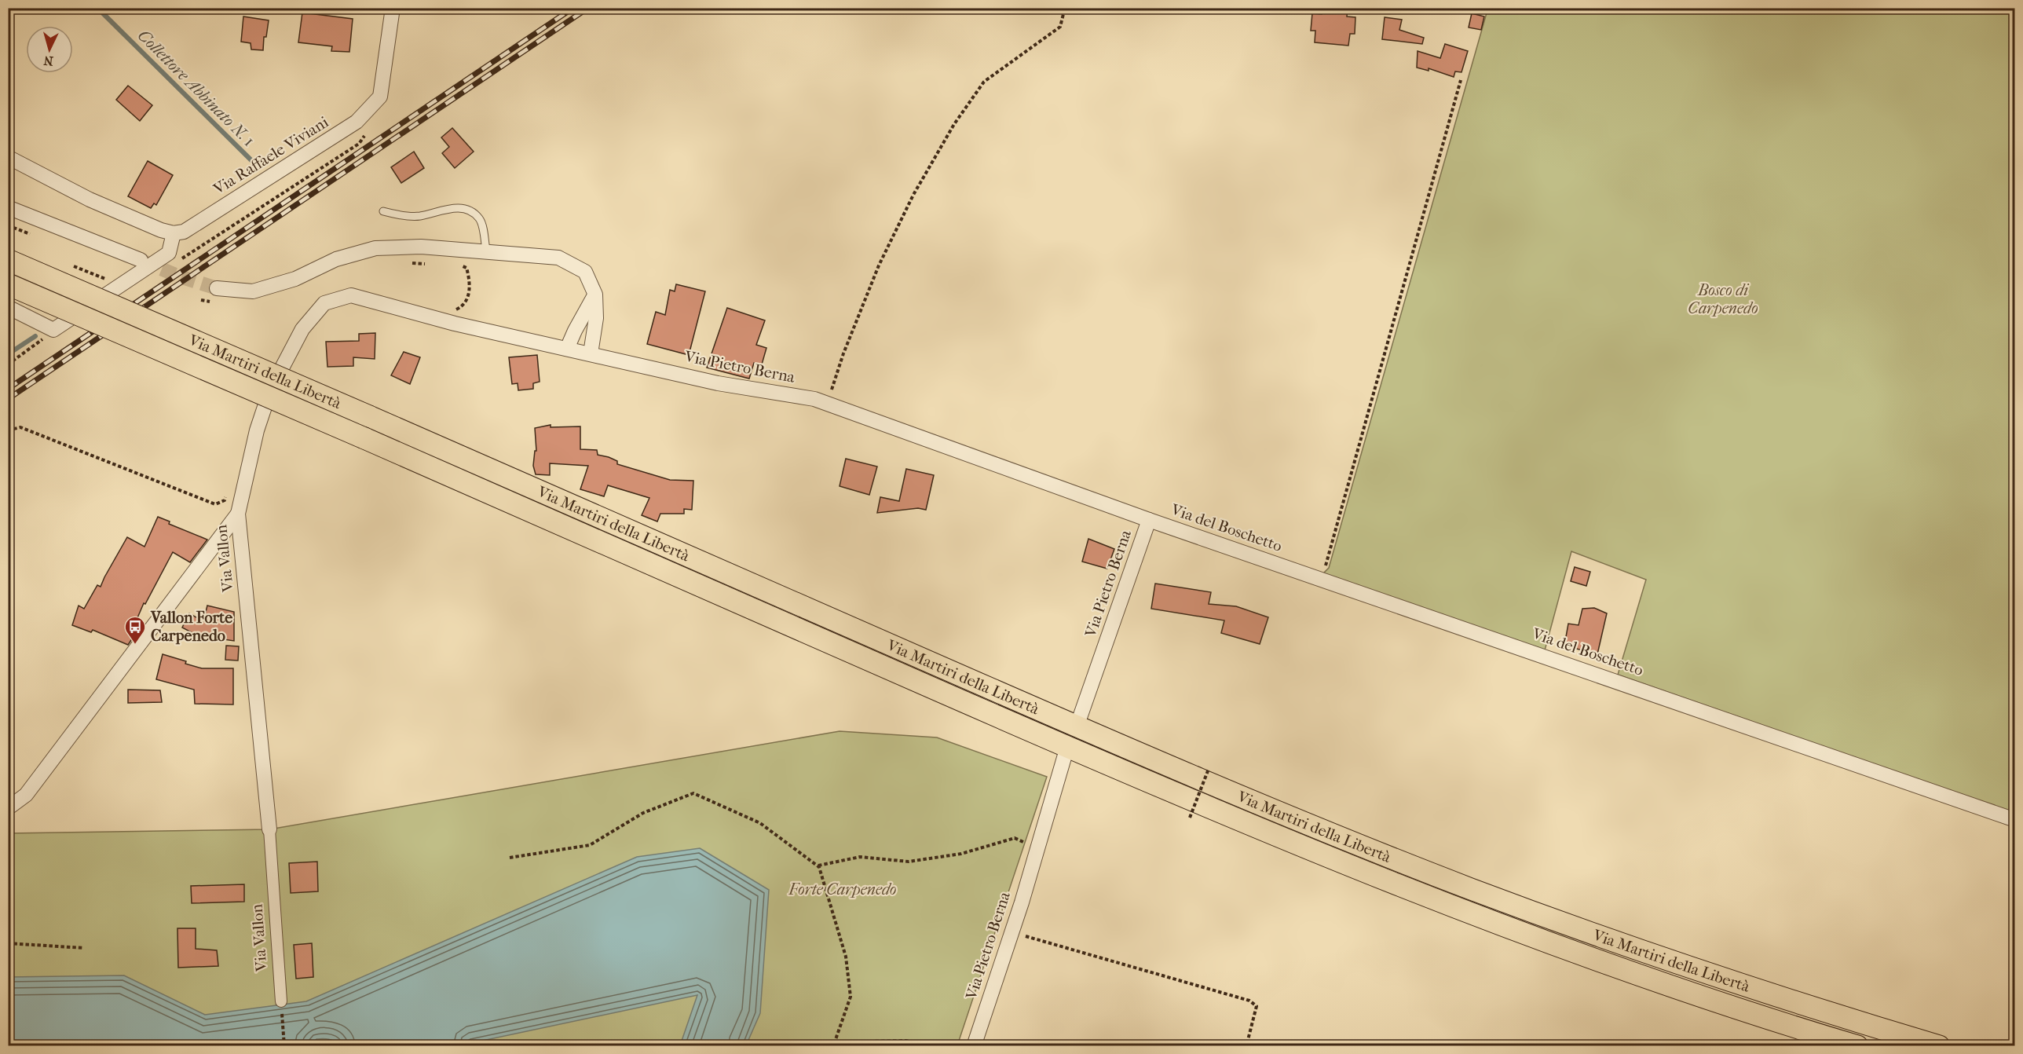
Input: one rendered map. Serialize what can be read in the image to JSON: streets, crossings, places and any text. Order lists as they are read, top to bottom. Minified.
{"streets":{"main road":["Via Martiri della Libertà"],"street":["Via Raffaele Viviani","Via Pietro Berna","Via del Boschetto","Via Vallon"]},"crossings":[["Via Pietro Berna","Via Martiri della Libertà"],["Via Pietro Berna","Via del Boschetto"],["Via Pietro Berna","Via Vallon"]],"water":["Collettore Abbinato N. 1"],"parks":["Bosco di Carpenedo","Forte Carpenedo"],"places":{"bus stop":["Vallon Forte Carpenedo"]},"north":"bottom"}
